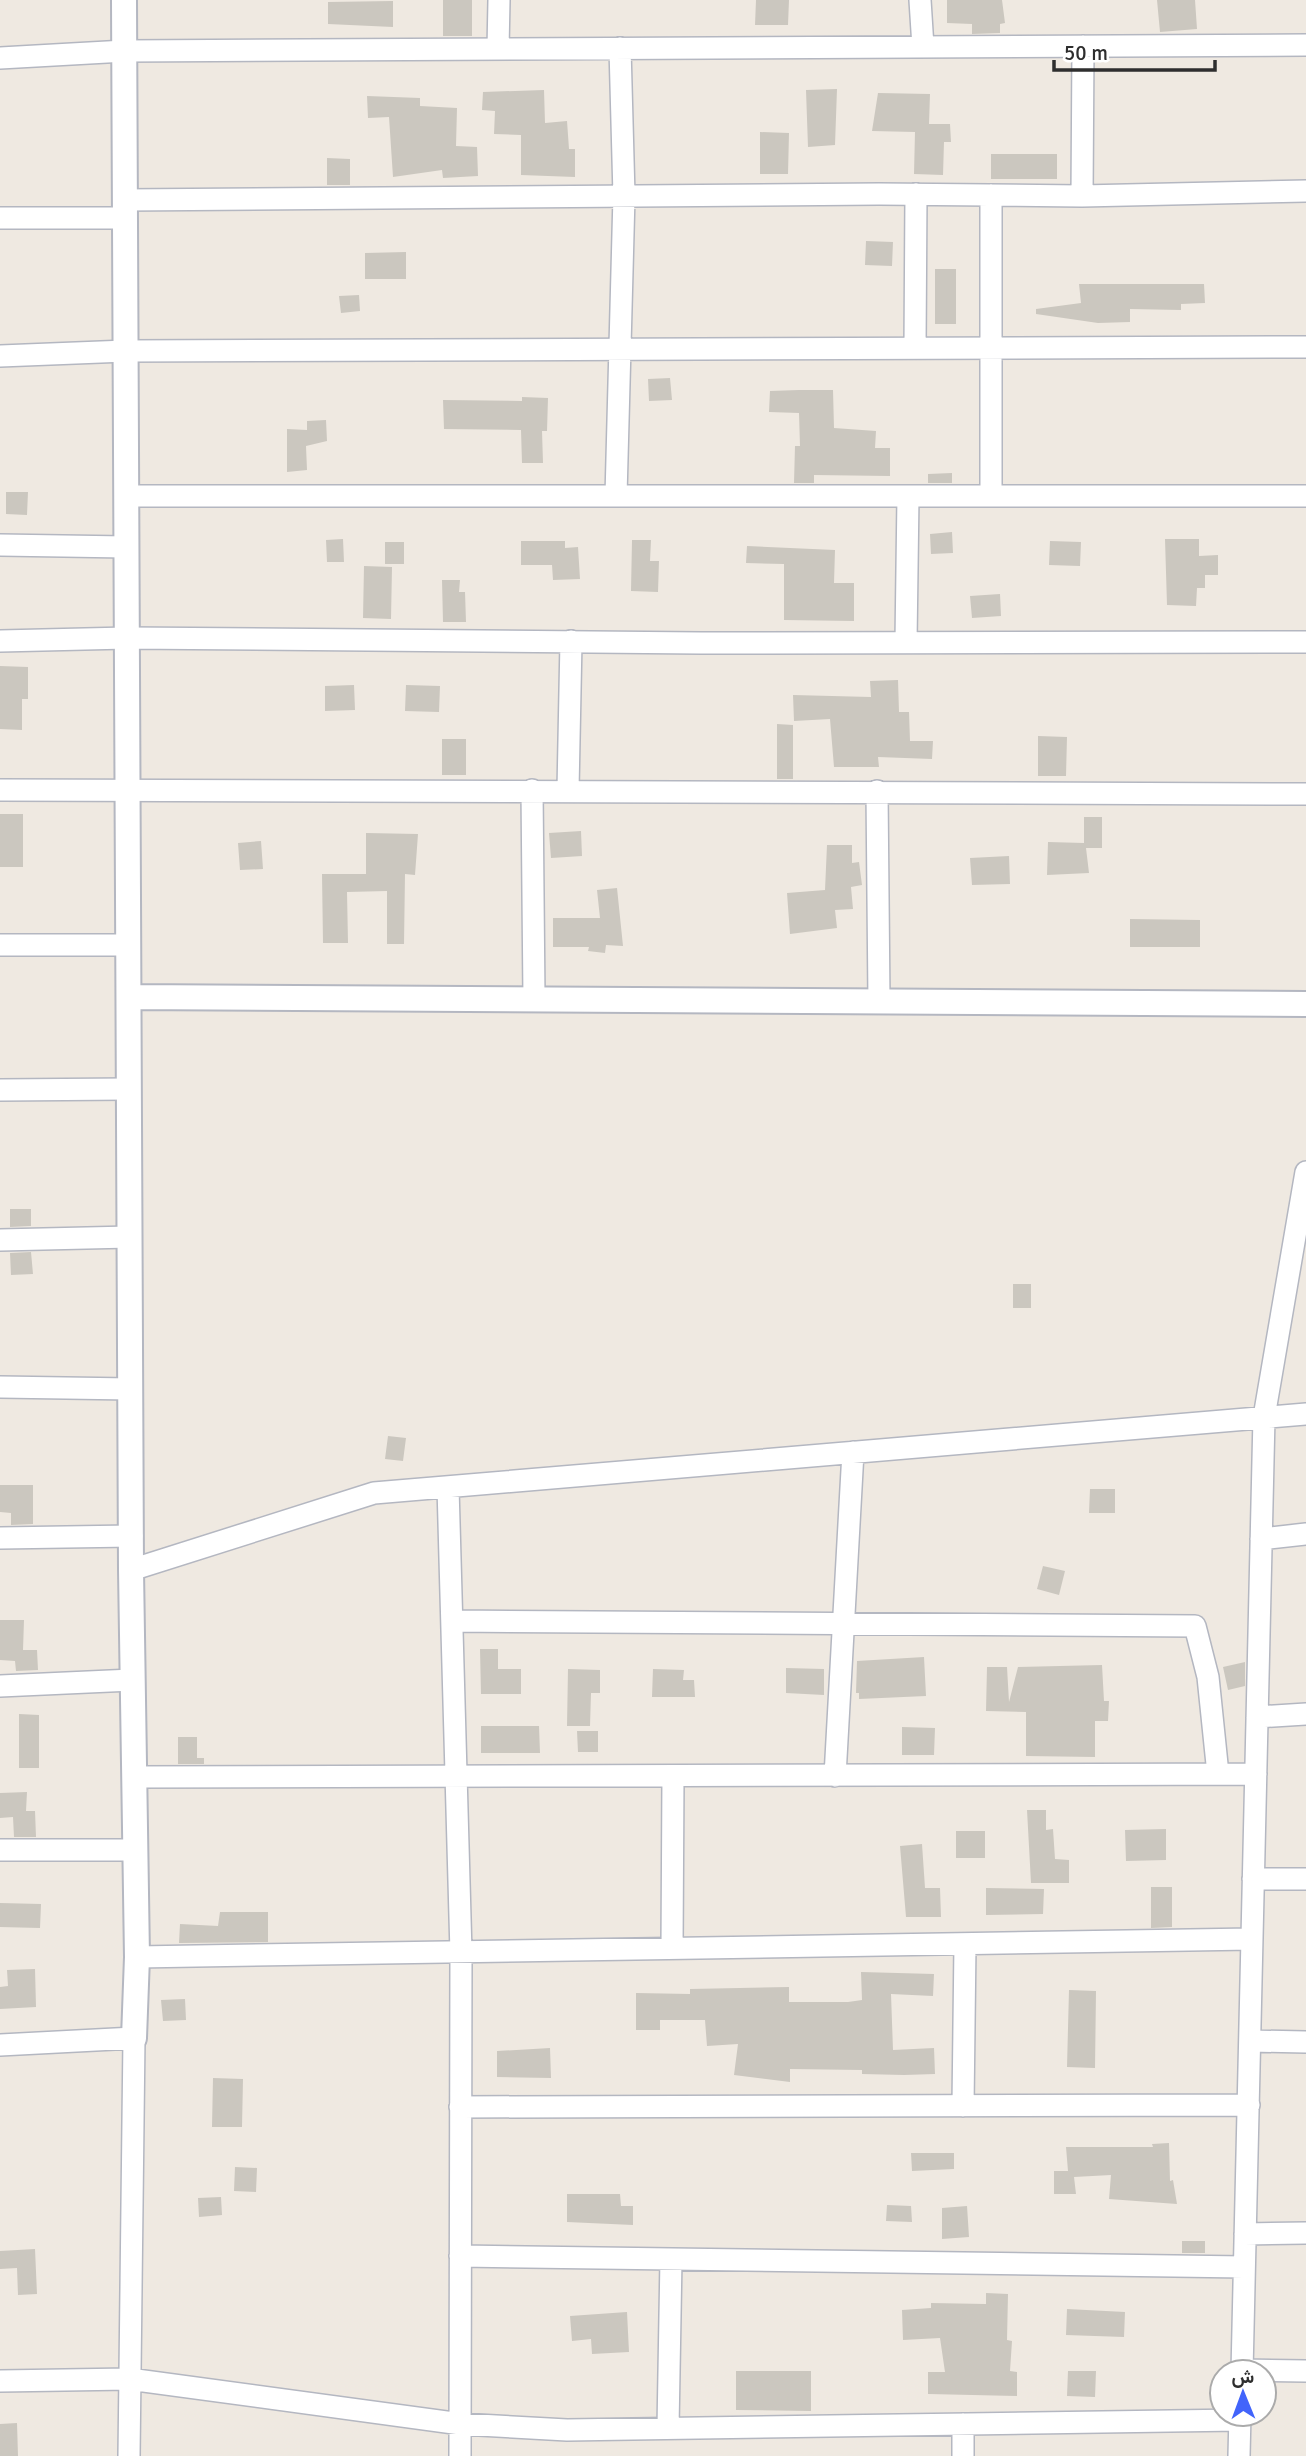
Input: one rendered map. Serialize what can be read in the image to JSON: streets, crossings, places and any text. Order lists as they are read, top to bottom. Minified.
{"scale_bar":"50 m","north":"top"}
